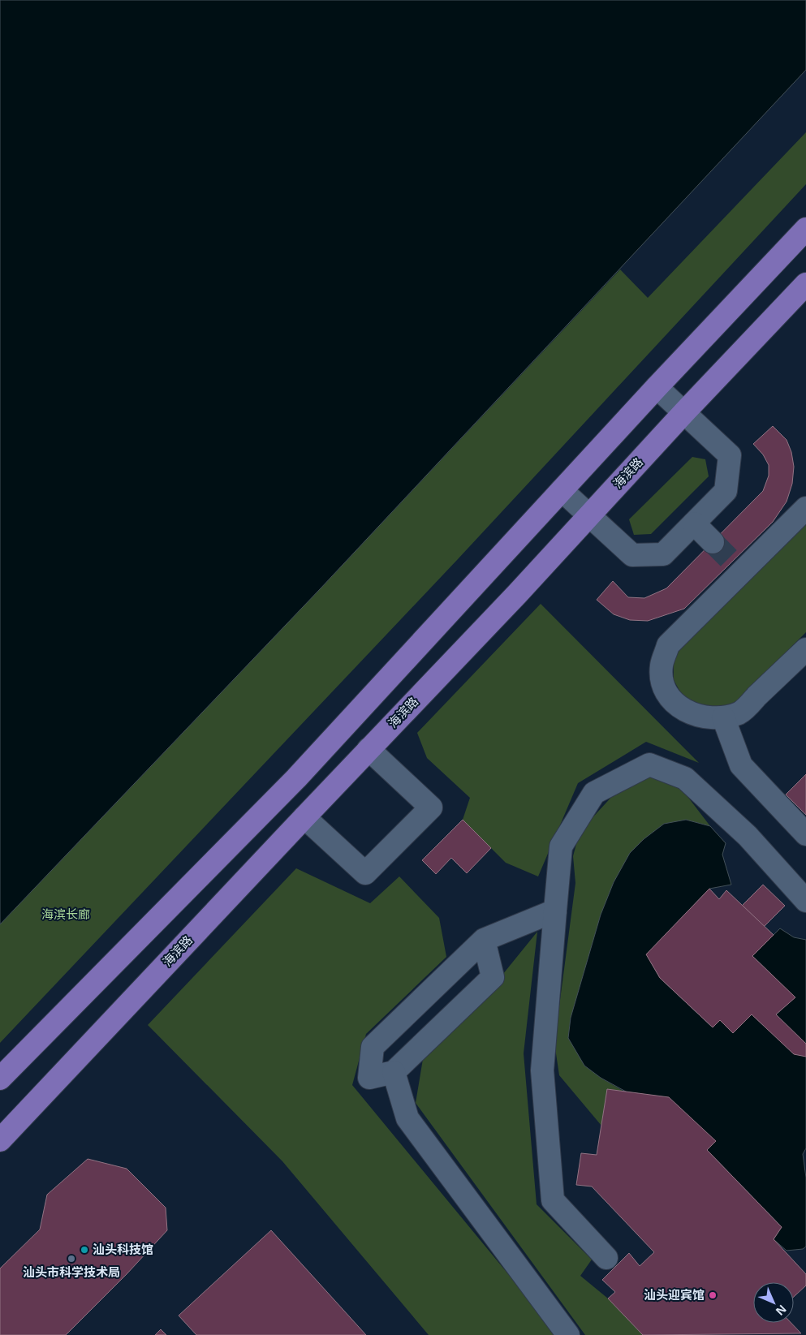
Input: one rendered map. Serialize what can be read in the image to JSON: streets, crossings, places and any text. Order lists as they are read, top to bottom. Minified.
{"streets":{"main road":["海滨路"]},"parks":["海滨长廊"],"places":["汕头科技馆","汕头市科学技术局","汕头迎宾馆"],"north":"bottom right"}
